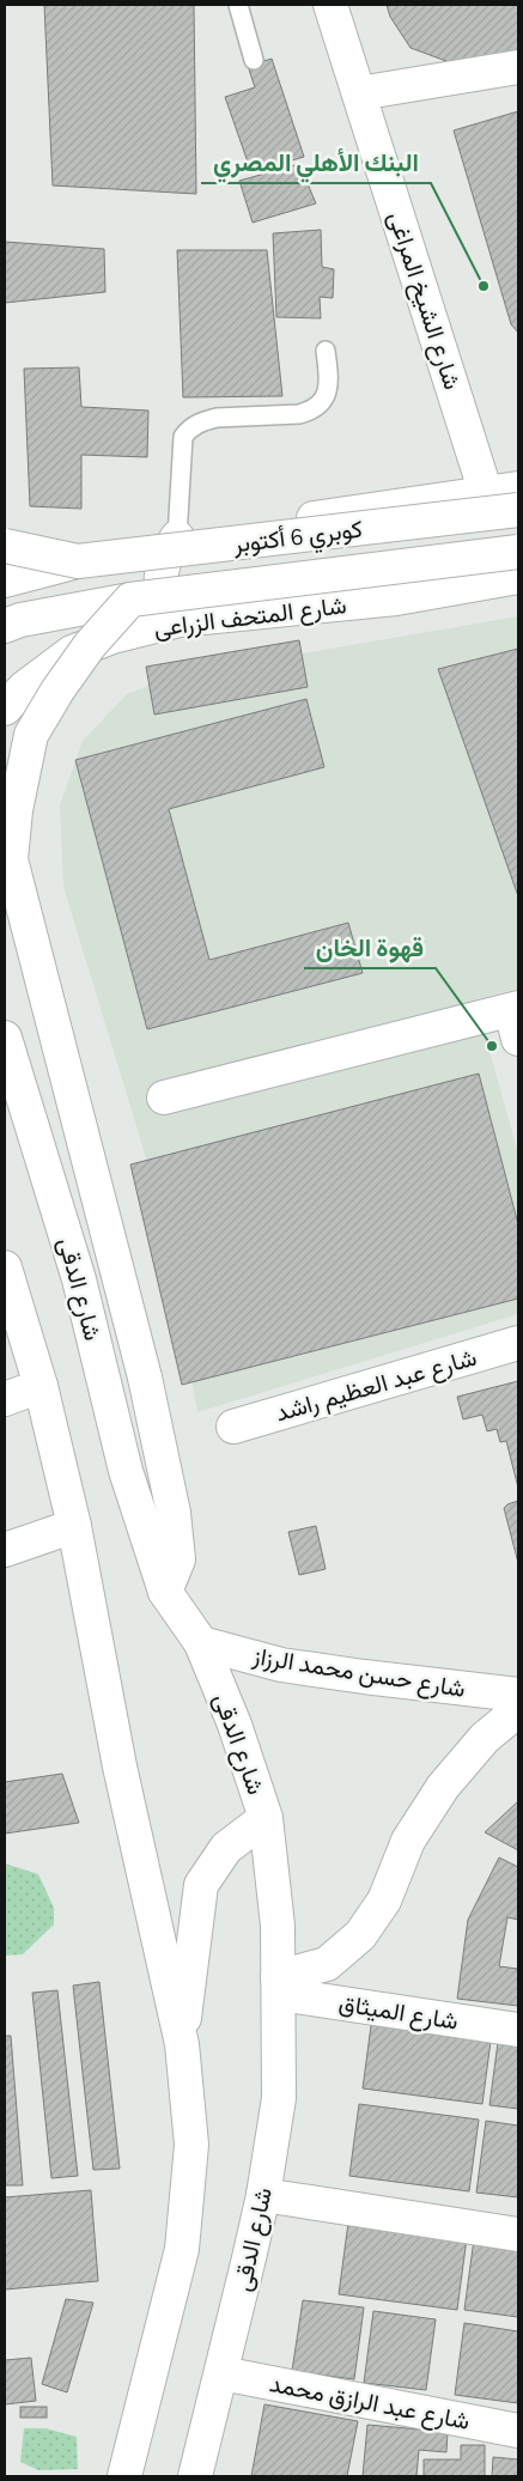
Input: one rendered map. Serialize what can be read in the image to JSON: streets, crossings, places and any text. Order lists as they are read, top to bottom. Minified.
{"streets":{"main road":["شارع الشيخ المراغى","كوبري 6 أكتوبر","شارع المتحف الزراعى","شارع الدقى","شارع عبد العظيم راشد","شارع حسن محمد الرزاز","شارع الميثاق","شارع عبد الرازق محمد"]},"crossings":[["شارع الدقى","شارع حسن محمد الرزاز"],["شارع الدقى","شارع الميثاق"],["شارع الدقى","شارع عبد الرازق محمد"]],"places":["البنك الأهلي المصري","قهوة الخان"]}
